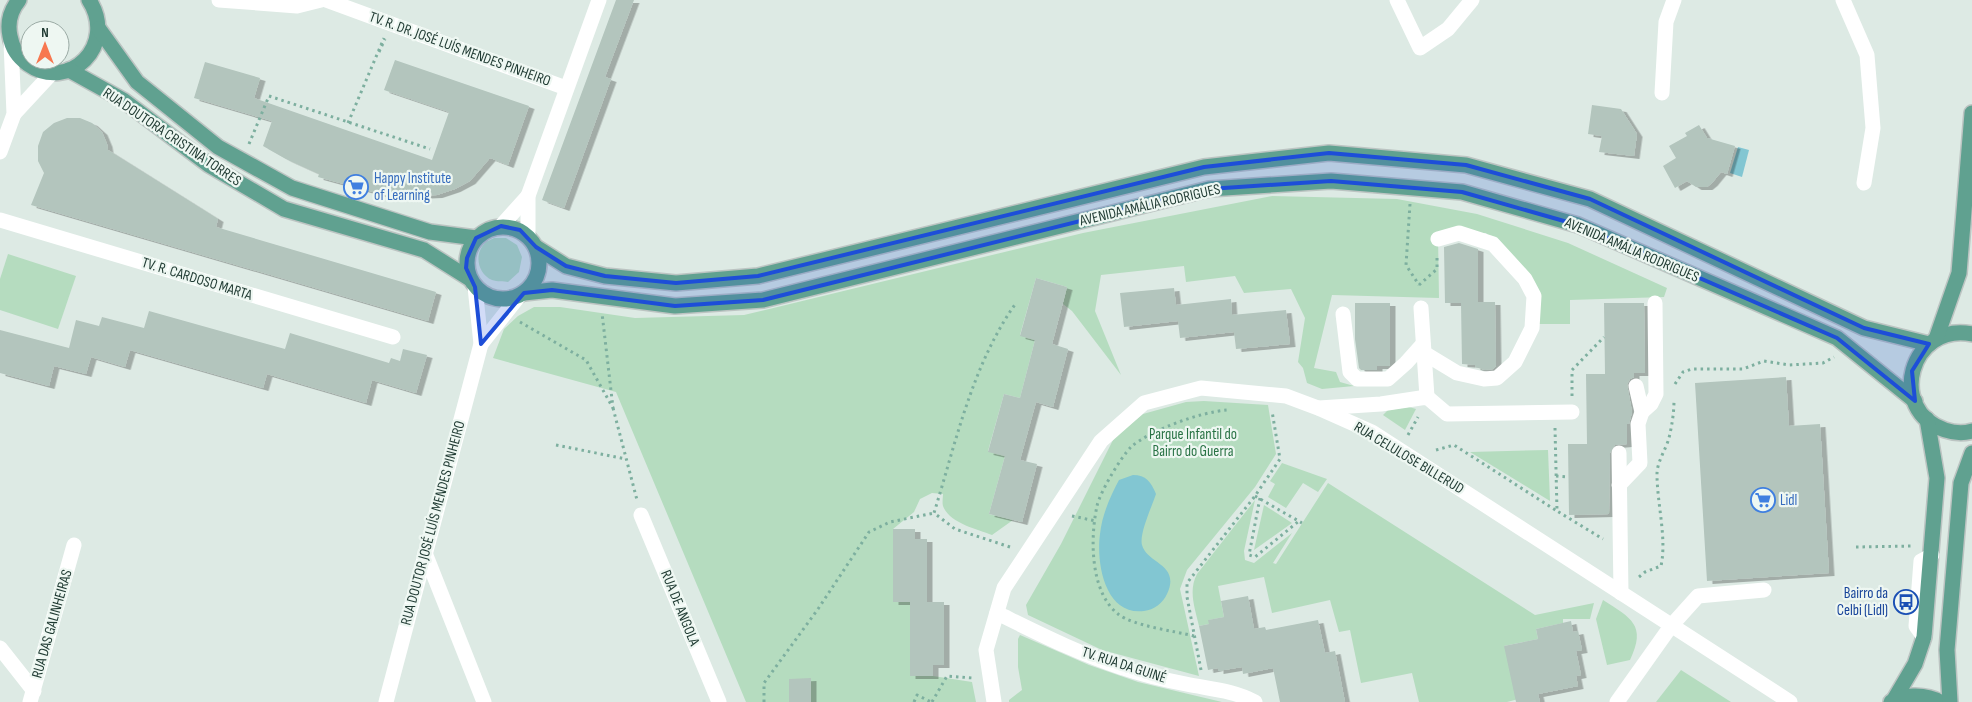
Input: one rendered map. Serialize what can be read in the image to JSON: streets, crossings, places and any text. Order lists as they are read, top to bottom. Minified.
{"streets":{"main road":["RUA DOUTORA CRISTINA TORRES","AVENIDA AMÁLIA RODRIGUES"],"street":["TV. R. DR. JOSÉ LUÍS MENDES PINHEIRO","TV. R. CARDOSO MARTA","RUA CELULOSE BILLERUD","RUA DOUTOR JOSÉ LUÍS MENDES PINHEIRO","RUA DE ANGOLA","RUA DAS GALINHEIRAS","TV. RUA DA GUINÉ"]},"crossings":[["RUA DOUTORA CRISTINA TORRES","AVENIDA AMÁLIA RODRIGUES"],["RUA DOUTORA CRISTINA TORRES","RUA DOUTOR JOSÉ LUÍS MENDES PINHEIRO"],["AVENIDA AMÁLIA RODRIGUES","RUA DOUTOR JOSÉ LUÍS MENDES PINHEIRO"],["RUA CELULOSE BILLERUD","TV. RUA DA GUINÉ"]],"parks":["Parque Infantil do Bairro do Guerra"],"places":{"supermarket":["Happy Institute of Learning","Lidl"],"bus stop":["Bairro da Celbi (Lidl)"]},"north":"top"}
